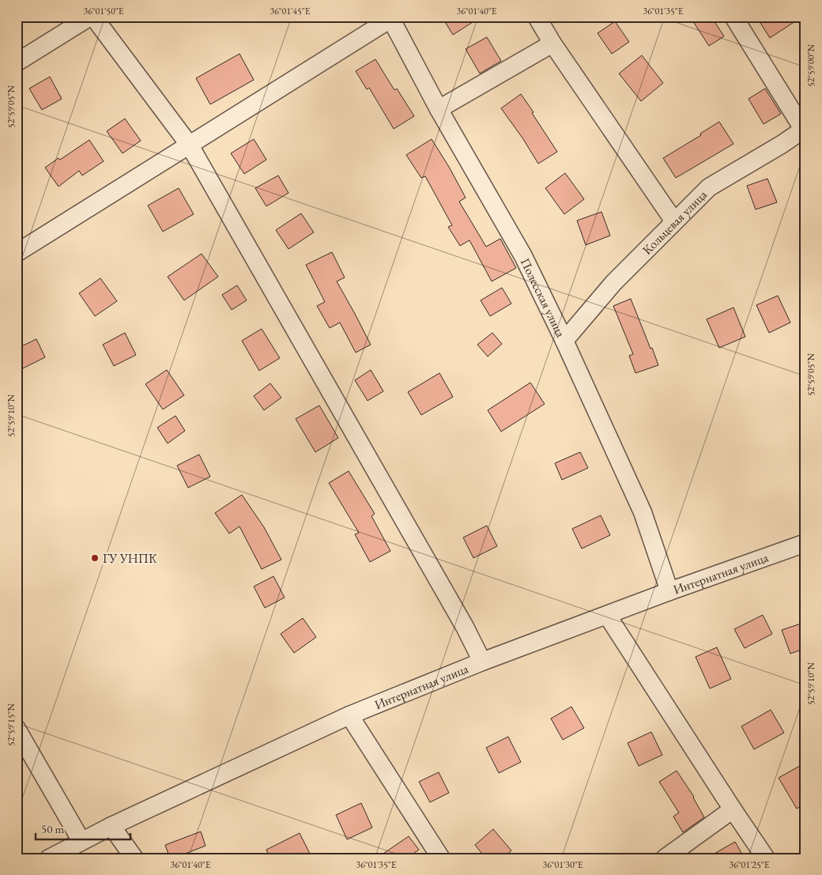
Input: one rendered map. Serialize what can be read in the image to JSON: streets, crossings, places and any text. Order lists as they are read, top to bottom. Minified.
{"streets":{"street":["Кольцевая улица","Полесская улица","Интернатная улица"]},"crossings":[["Кольцевая улица","Полесская улица"],["Полесская улица","Интернатная улица"]],"places":["ГУ УНПК"],"scale_bar":"50 m","coordinates":["36°01'50\"E","36°01'45\"E","36°01'40\"E","36°01'35\"E","52°59'00\"N","52°59'05\"N","52°59'10\"N","52°59'15\"N","36°01'30\"E","36°01'25\"E"]}
